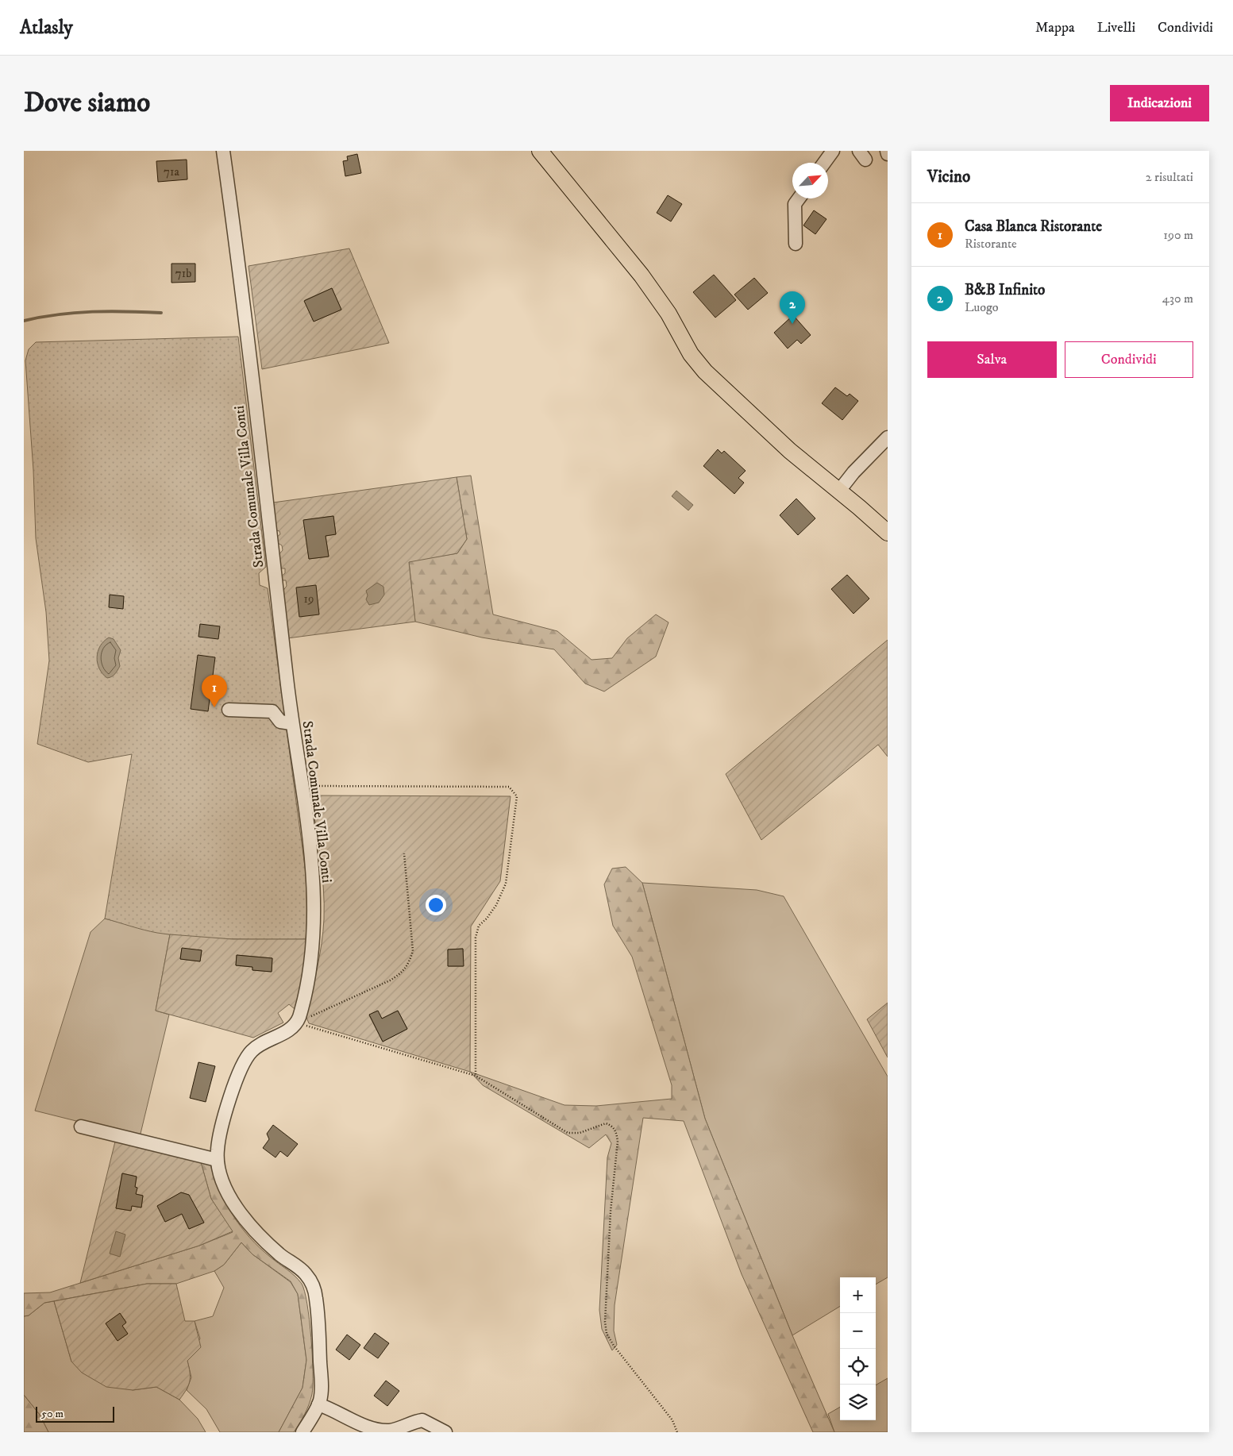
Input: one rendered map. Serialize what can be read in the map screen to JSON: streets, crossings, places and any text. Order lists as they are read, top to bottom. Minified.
{"streets":{"street":["Strada Comunale Villa Conti"]},"house_numbers":["71a","71b","19"],"scale_bar":"50 m","north":"top right","page":{"header":"Atlasly","nav":["Mappa","Livelli","Condividi"],"buttons":["Indicazioni",["Salva","Condividi"]],"title":"Dove siamo","heading":["Vicino","2 risultati"],"list":[{"mark":"1","name":"Casa Blanca Ristorante","note":"Ristorante","value":"190 m"},{"mark":"2","name":"B&B Infinito","note":"Luogo","value":"430 m"}],"pins":["2","1"],"map_buttons":["+","−"],"scale":"50 m"}}
